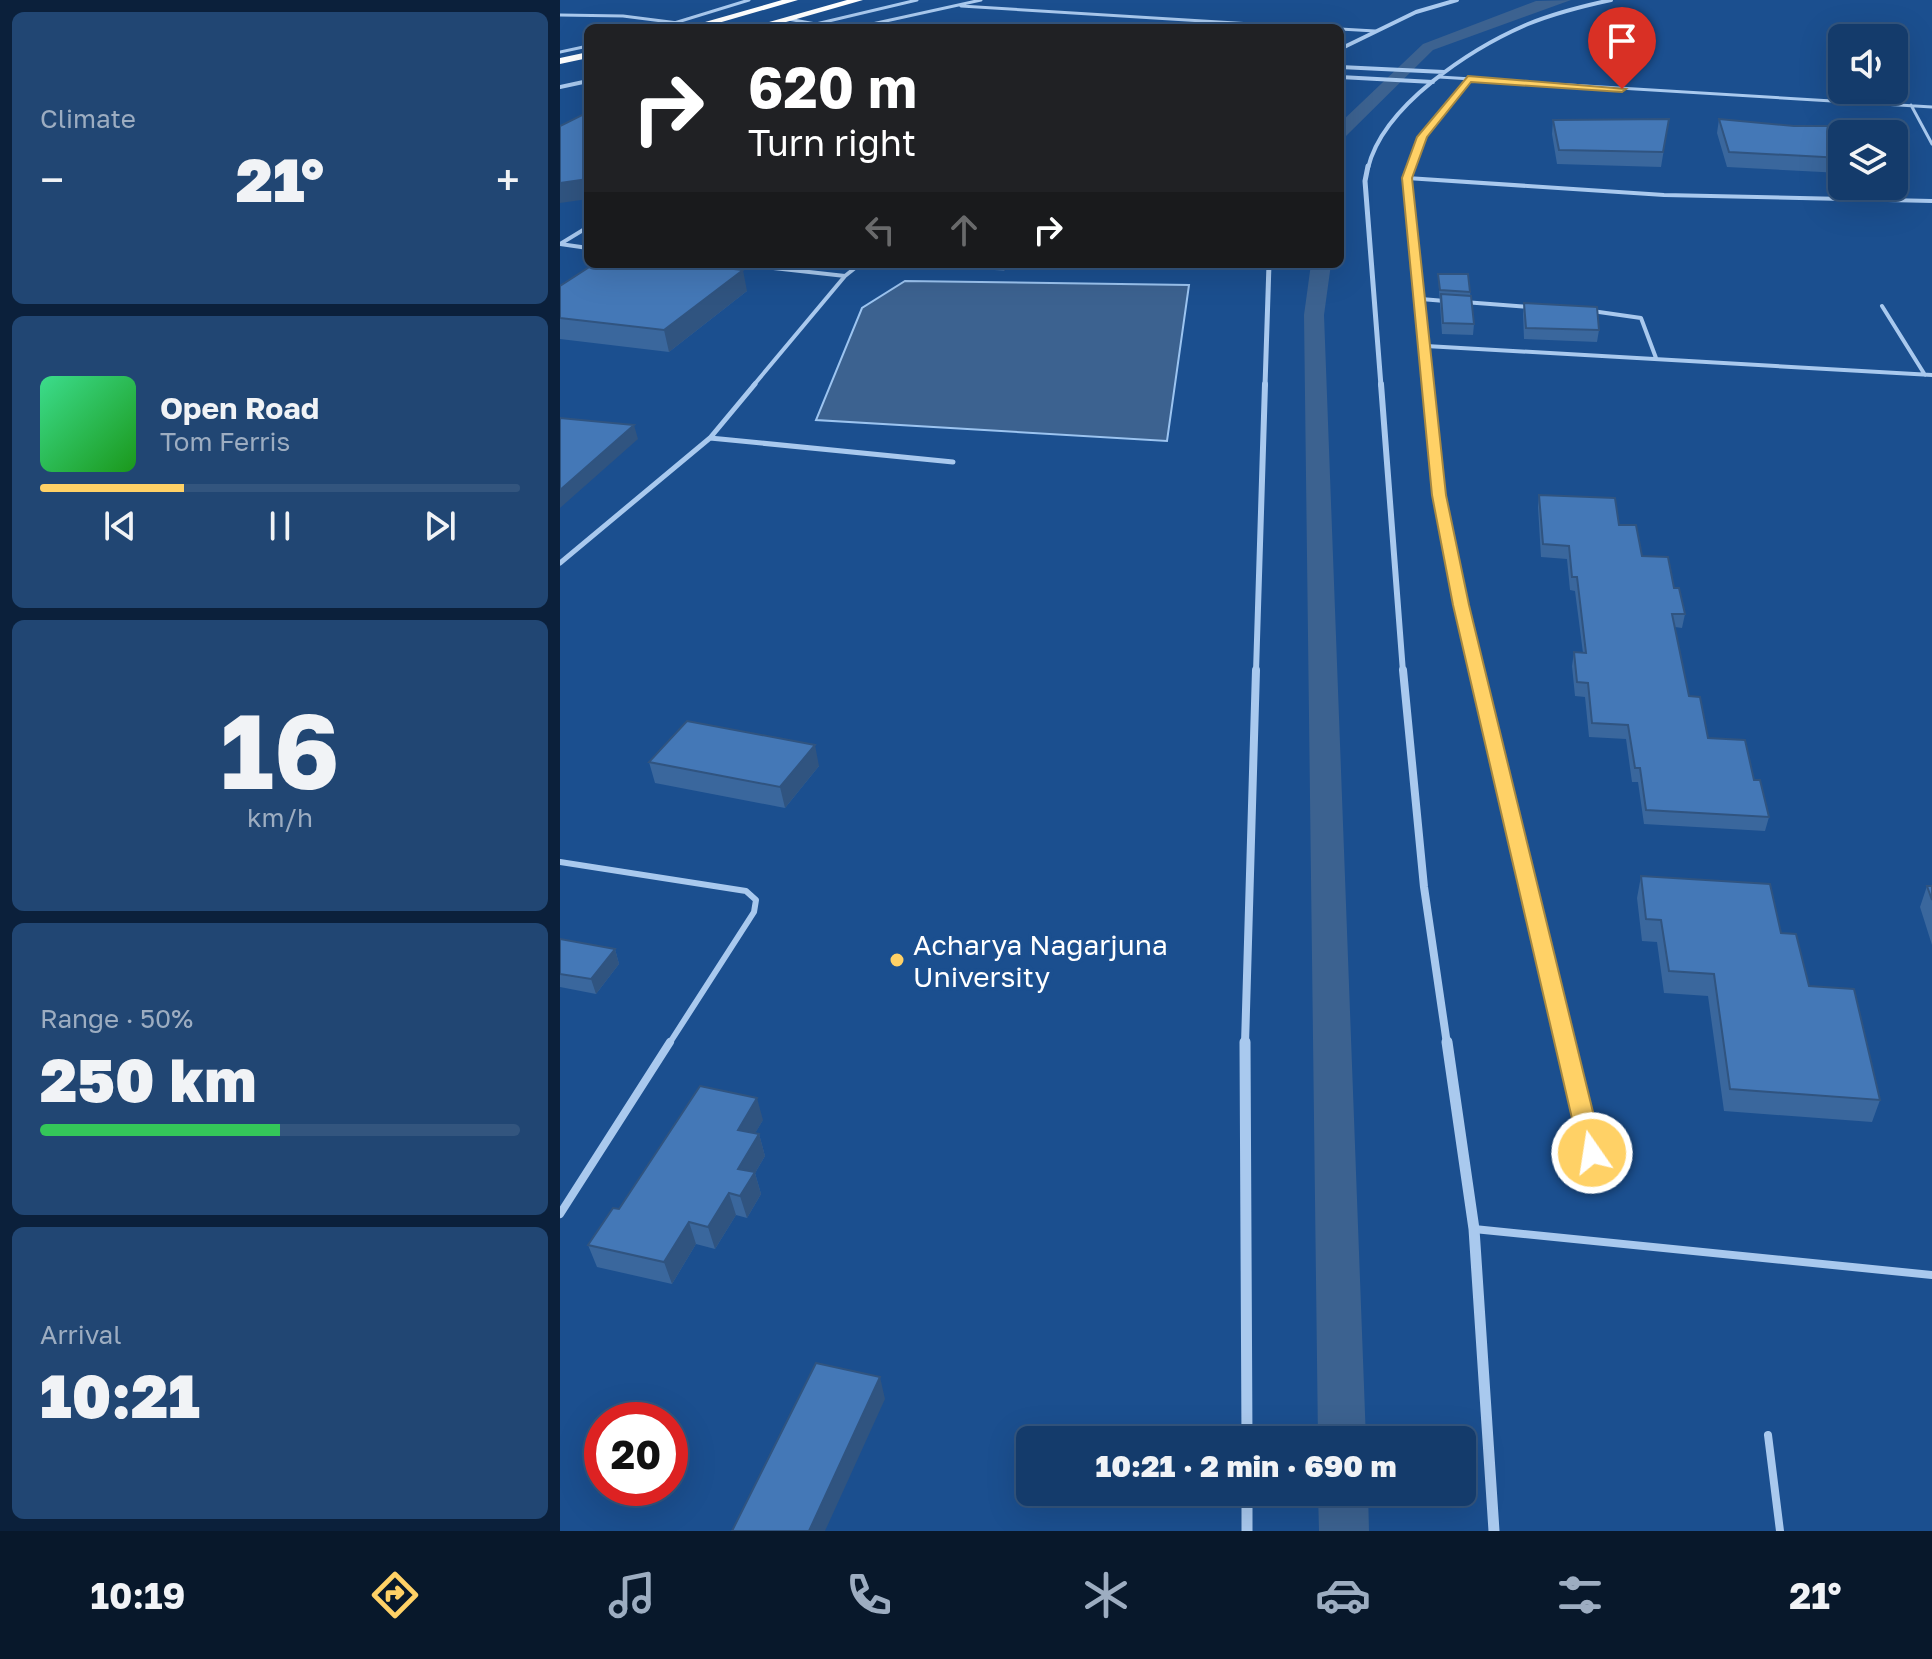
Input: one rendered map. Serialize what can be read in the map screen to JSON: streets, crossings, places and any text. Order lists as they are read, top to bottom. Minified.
{"places":["Acharya Nagarjuna University"],"page":{"tile":["Climate",["16","km/h"],["Range · 50%","250 km"],["Arrival","10:21"]],"turn":["620 m","Turn right"],"heat":["−","21°","+"],"song":["Open Road","Tom Ferris"],"limit":"20","trip":"10:21 · 2 min · 690 m","tabs":["10:19","21°"]}}
